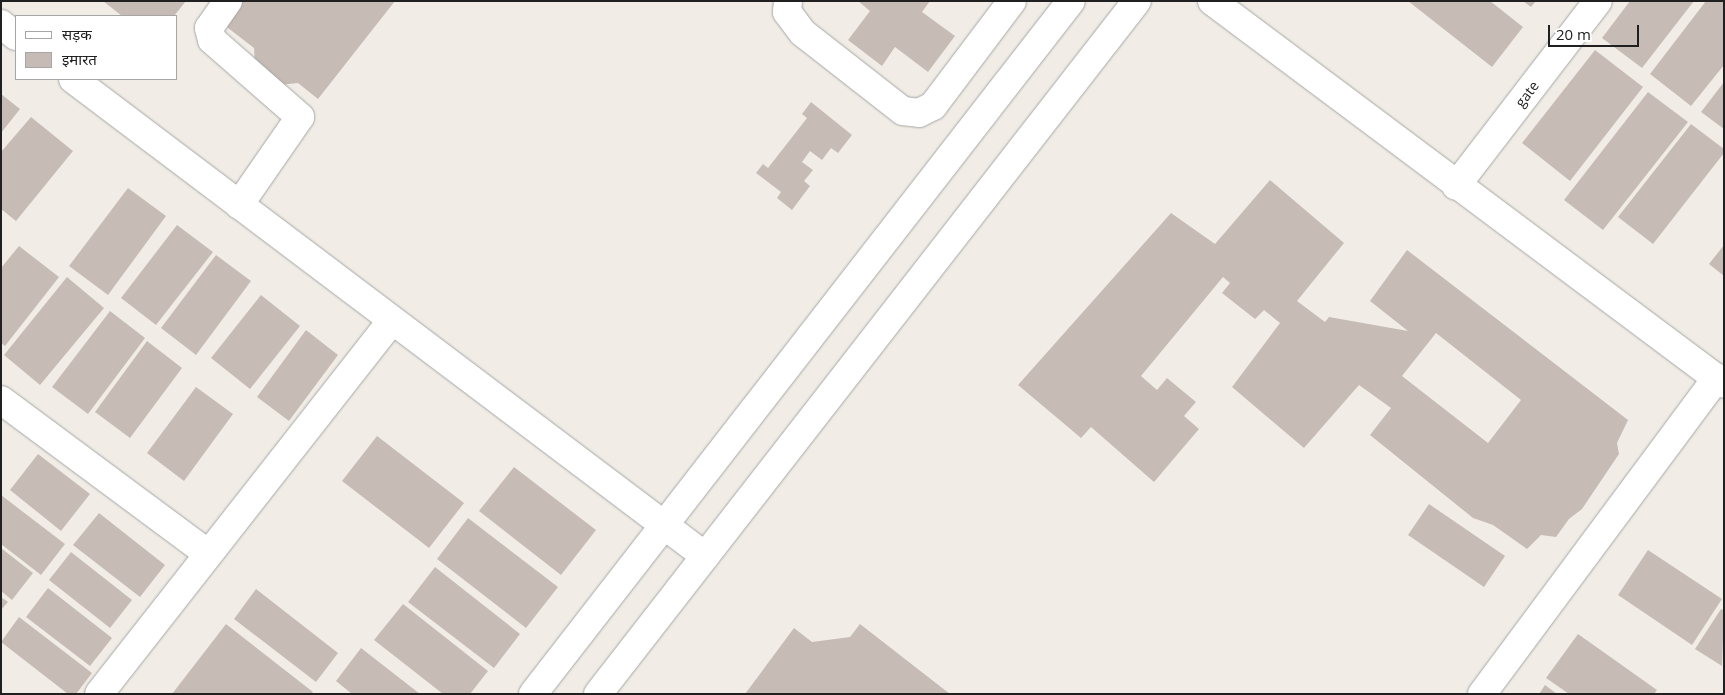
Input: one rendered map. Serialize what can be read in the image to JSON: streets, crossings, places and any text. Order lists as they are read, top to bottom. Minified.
{"streets":{"street":["gate"]},"legend":["सड़क","इमारत"],"scale_bar":"20 m"}
